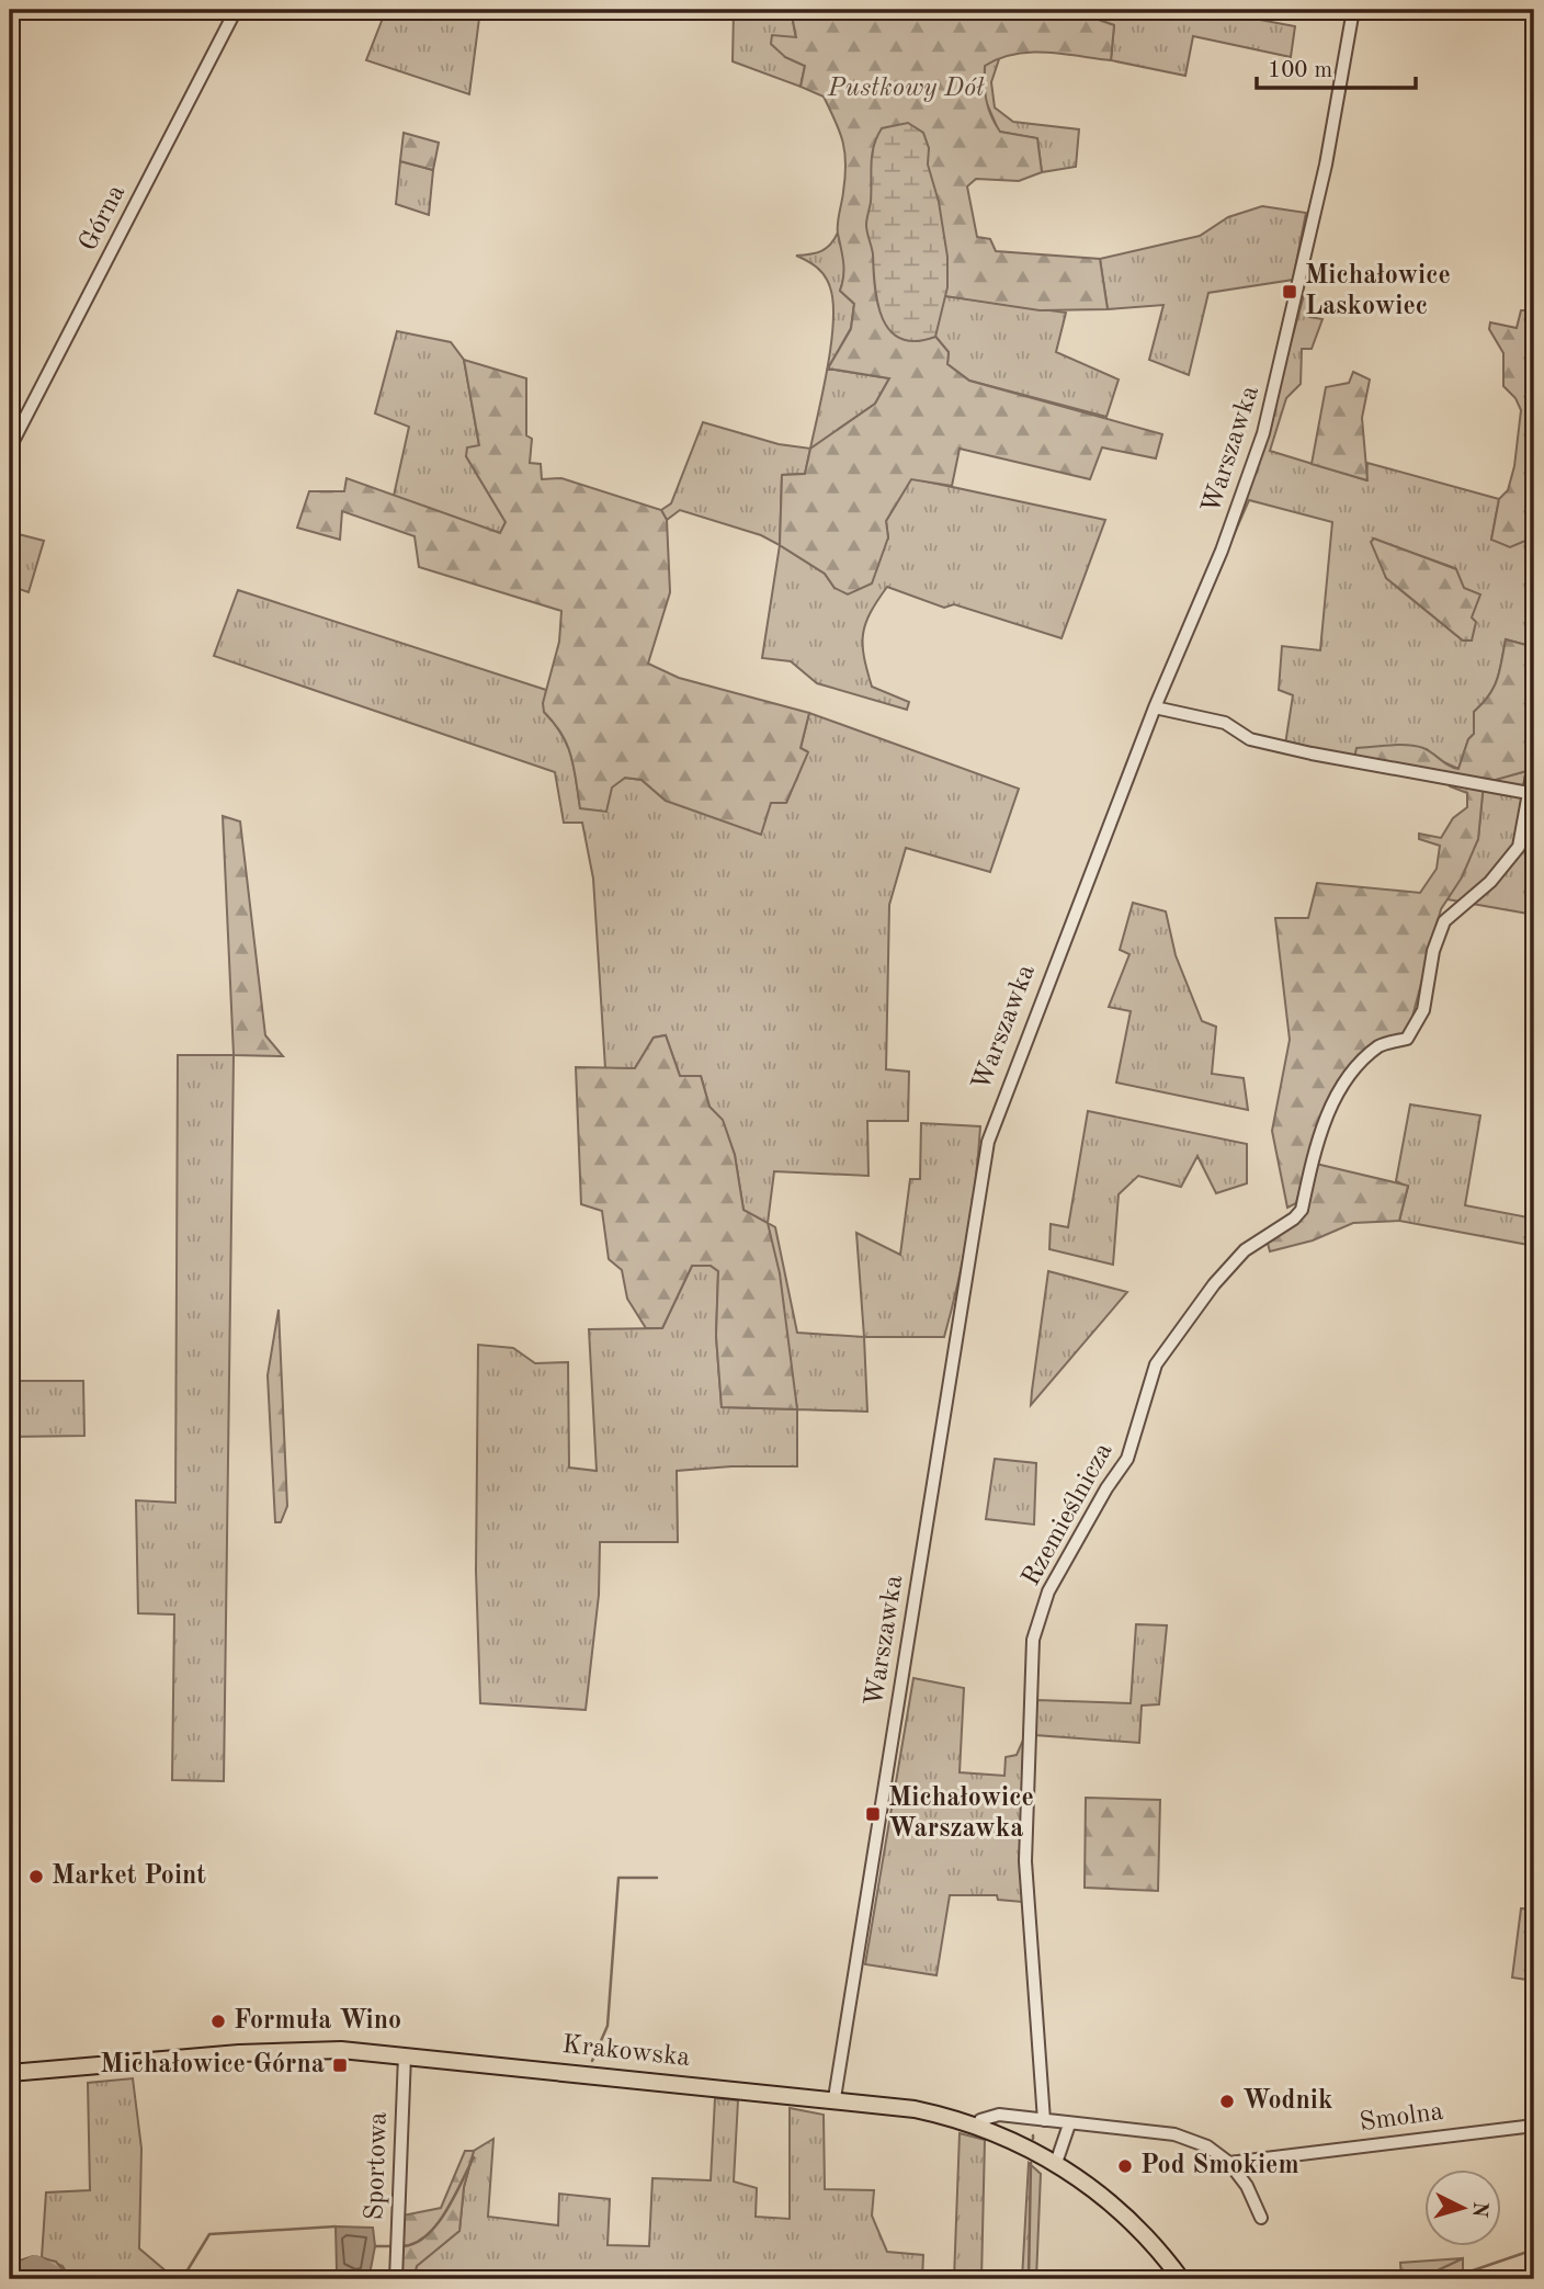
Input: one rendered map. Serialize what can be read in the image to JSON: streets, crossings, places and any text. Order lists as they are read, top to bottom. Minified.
{"streets":{"main road":["Krakowska"],"street":["Górna","Warszawka","Rzemieślnicza","Smolna","Sportowa"]},"crossings":[["Warszawka","Krakowska"],["Krakowska","Sportowa"]],"parks":["Pustkowy Dół"],"places":{"transit":["Michałowice Laskowiec","Michałowice Warszawka","Michałowice Górna"],"other":["Market Point","Formuła Wino","Wodnik","Pod Smokiem"]},"scale_bar":"100 m","north":"right"}
